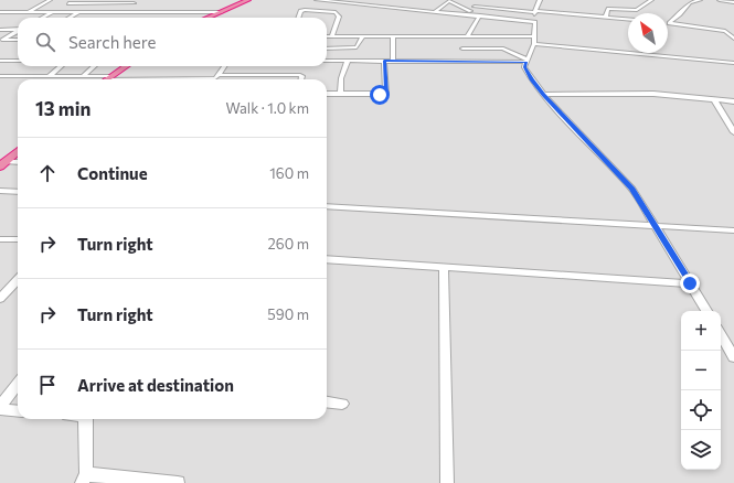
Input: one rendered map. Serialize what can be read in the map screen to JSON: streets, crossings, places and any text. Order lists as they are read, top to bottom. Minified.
{"north":"top left","page":{"search":"Search here","heading":["13 min","Walk · 1.0 km"],"list":[["Continue","160 m"],["Turn right","260 m"],["Turn right","590 m"],"Arrive at destination"],"map_buttons":["+","−"]}}
